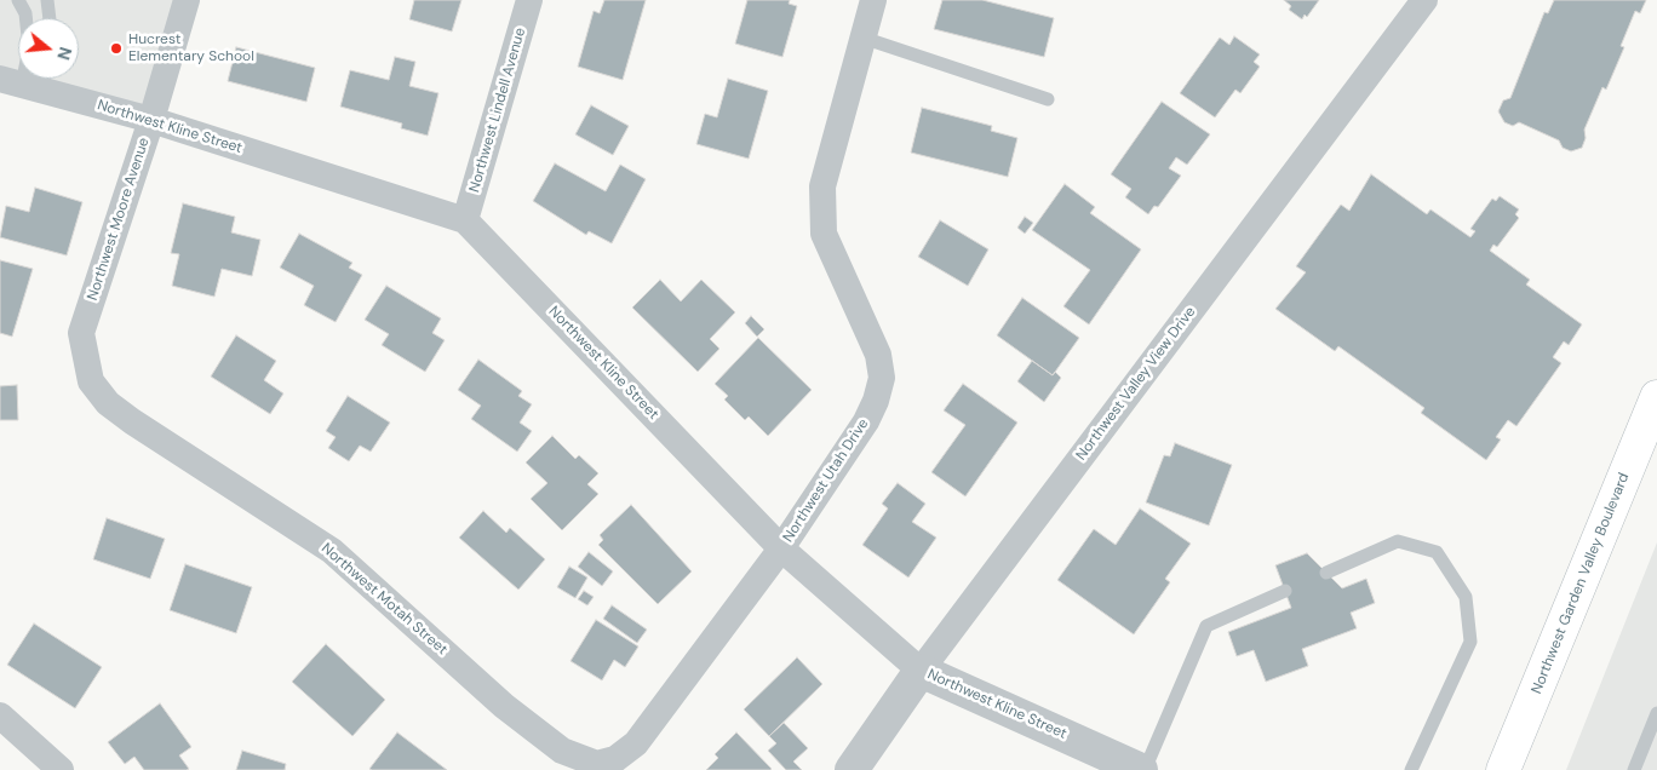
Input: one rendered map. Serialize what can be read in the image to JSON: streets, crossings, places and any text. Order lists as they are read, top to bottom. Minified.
{"streets":{"main road":["Northwest Garden Valley Boulevard"],"street":["Northwest Lindell Avenue","Northwest Kline Street","Northwest Moore Avenue","Northwest Valley View Drive","Northwest Utah Drive","Northwest Motah Street"]},"crossings":[["Northwest Lindell Avenue","Northwest Kline Street"],["Northwest Kline Street","Northwest Moore Avenue"],["Northwest Kline Street","Northwest Valley View Drive"],["Northwest Kline Street","Northwest Utah Drive"],["Northwest Moore Avenue","Northwest Motah Street"],["Northwest Utah Drive","Northwest Motah Street"]],"places":["Hucrest Elementary School"],"north":"right"}
